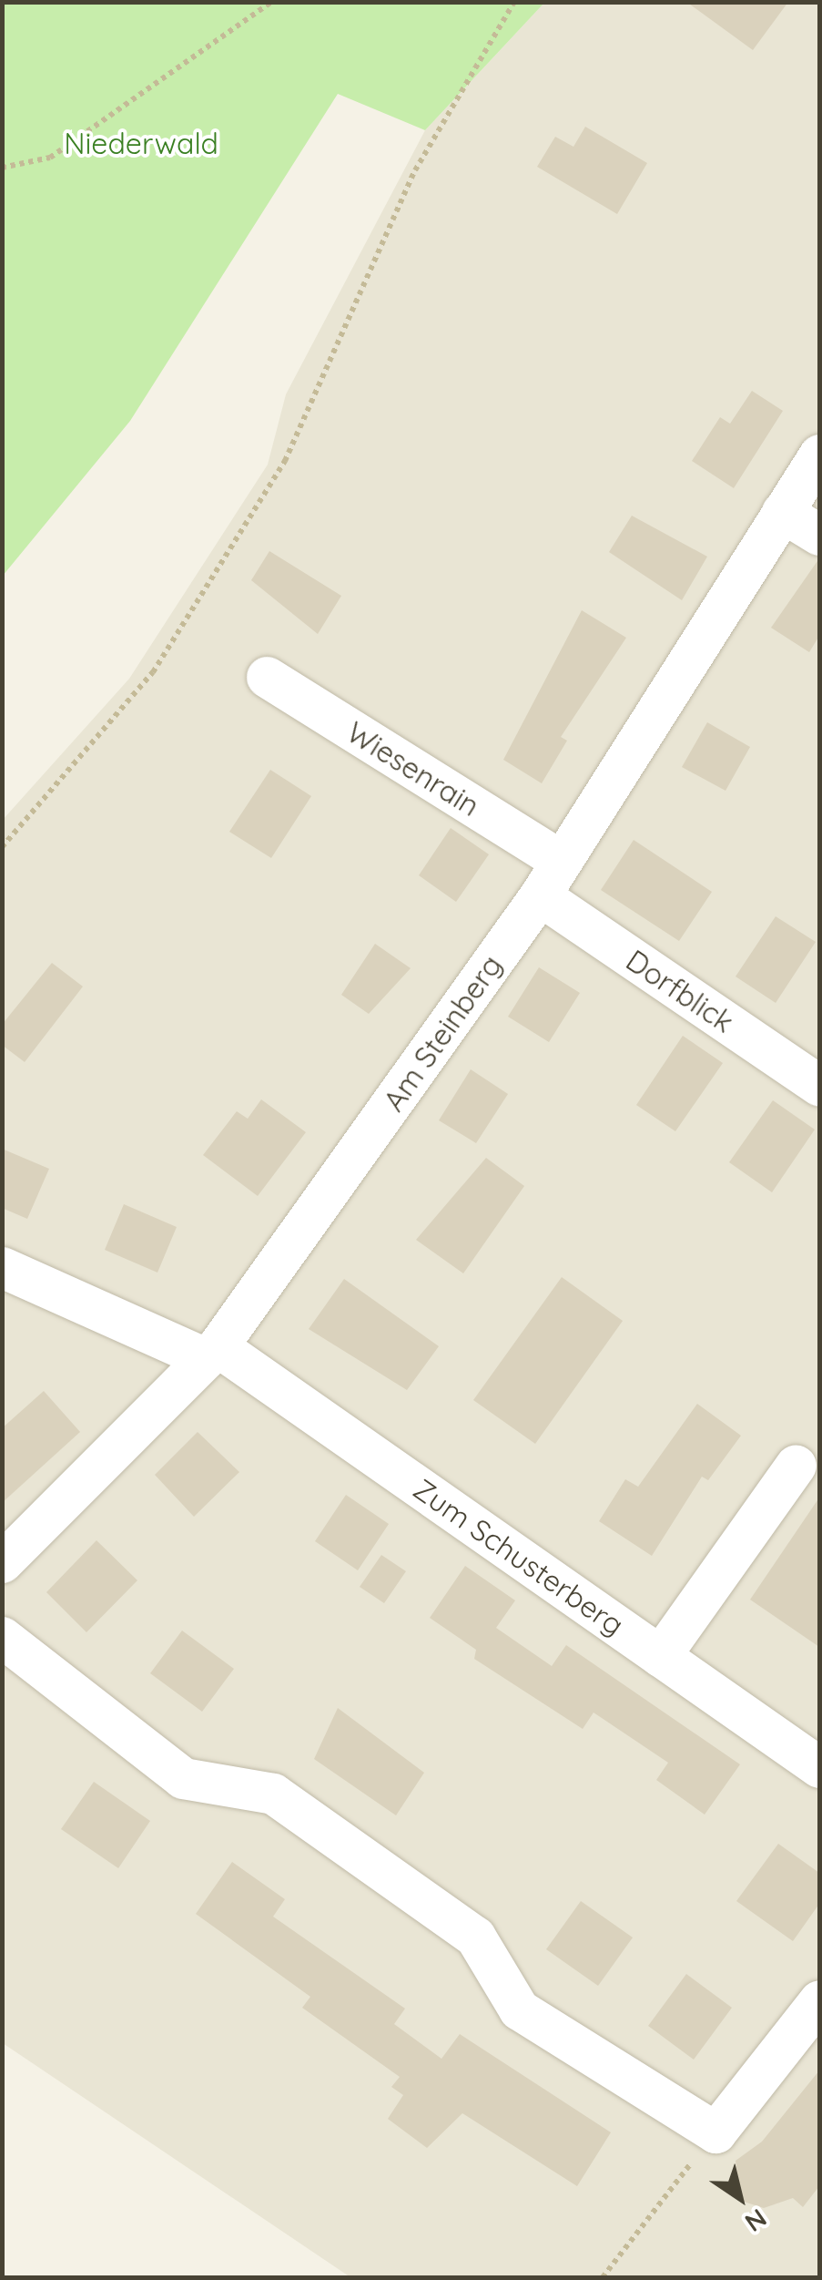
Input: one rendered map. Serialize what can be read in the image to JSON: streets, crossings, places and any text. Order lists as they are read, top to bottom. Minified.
{"streets":{"street":["Wiesenrain","Dorfblick","Am Steinberg","Zum Schusterberg"]},"crossings":[["Wiesenrain","Am Steinberg"],["Dorfblick","Am Steinberg"],["Am Steinberg","Zum Schusterberg"]],"parks":["Niederwald"],"north":"bottom right"}
